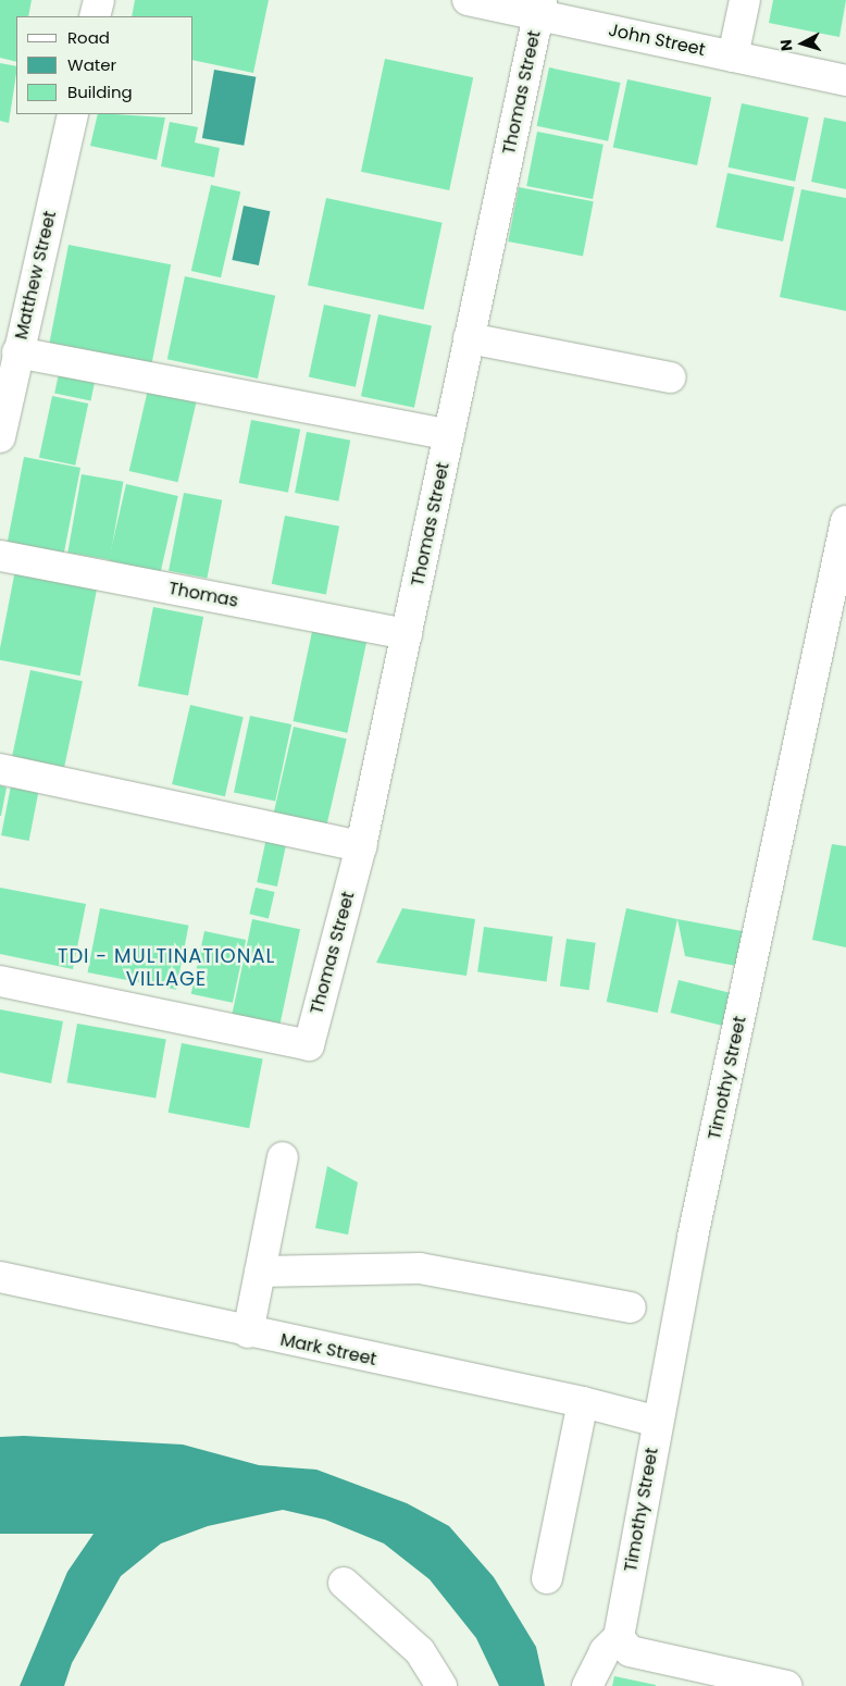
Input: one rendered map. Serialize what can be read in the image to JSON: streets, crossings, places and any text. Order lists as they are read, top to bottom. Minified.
{"streets":{"street":["John Street","Thomas Street","Matthew Street","Thomas","Timothy Street","Mark Street"]},"crossings":[["John Street","Thomas Street"],["Thomas Street","Thomas"],["Timothy Street","Mark Street"]],"districts":["TDI - MULTINATIONAL VILLAGE"],"legend":["Road","Water","Building"],"north":"left"}
